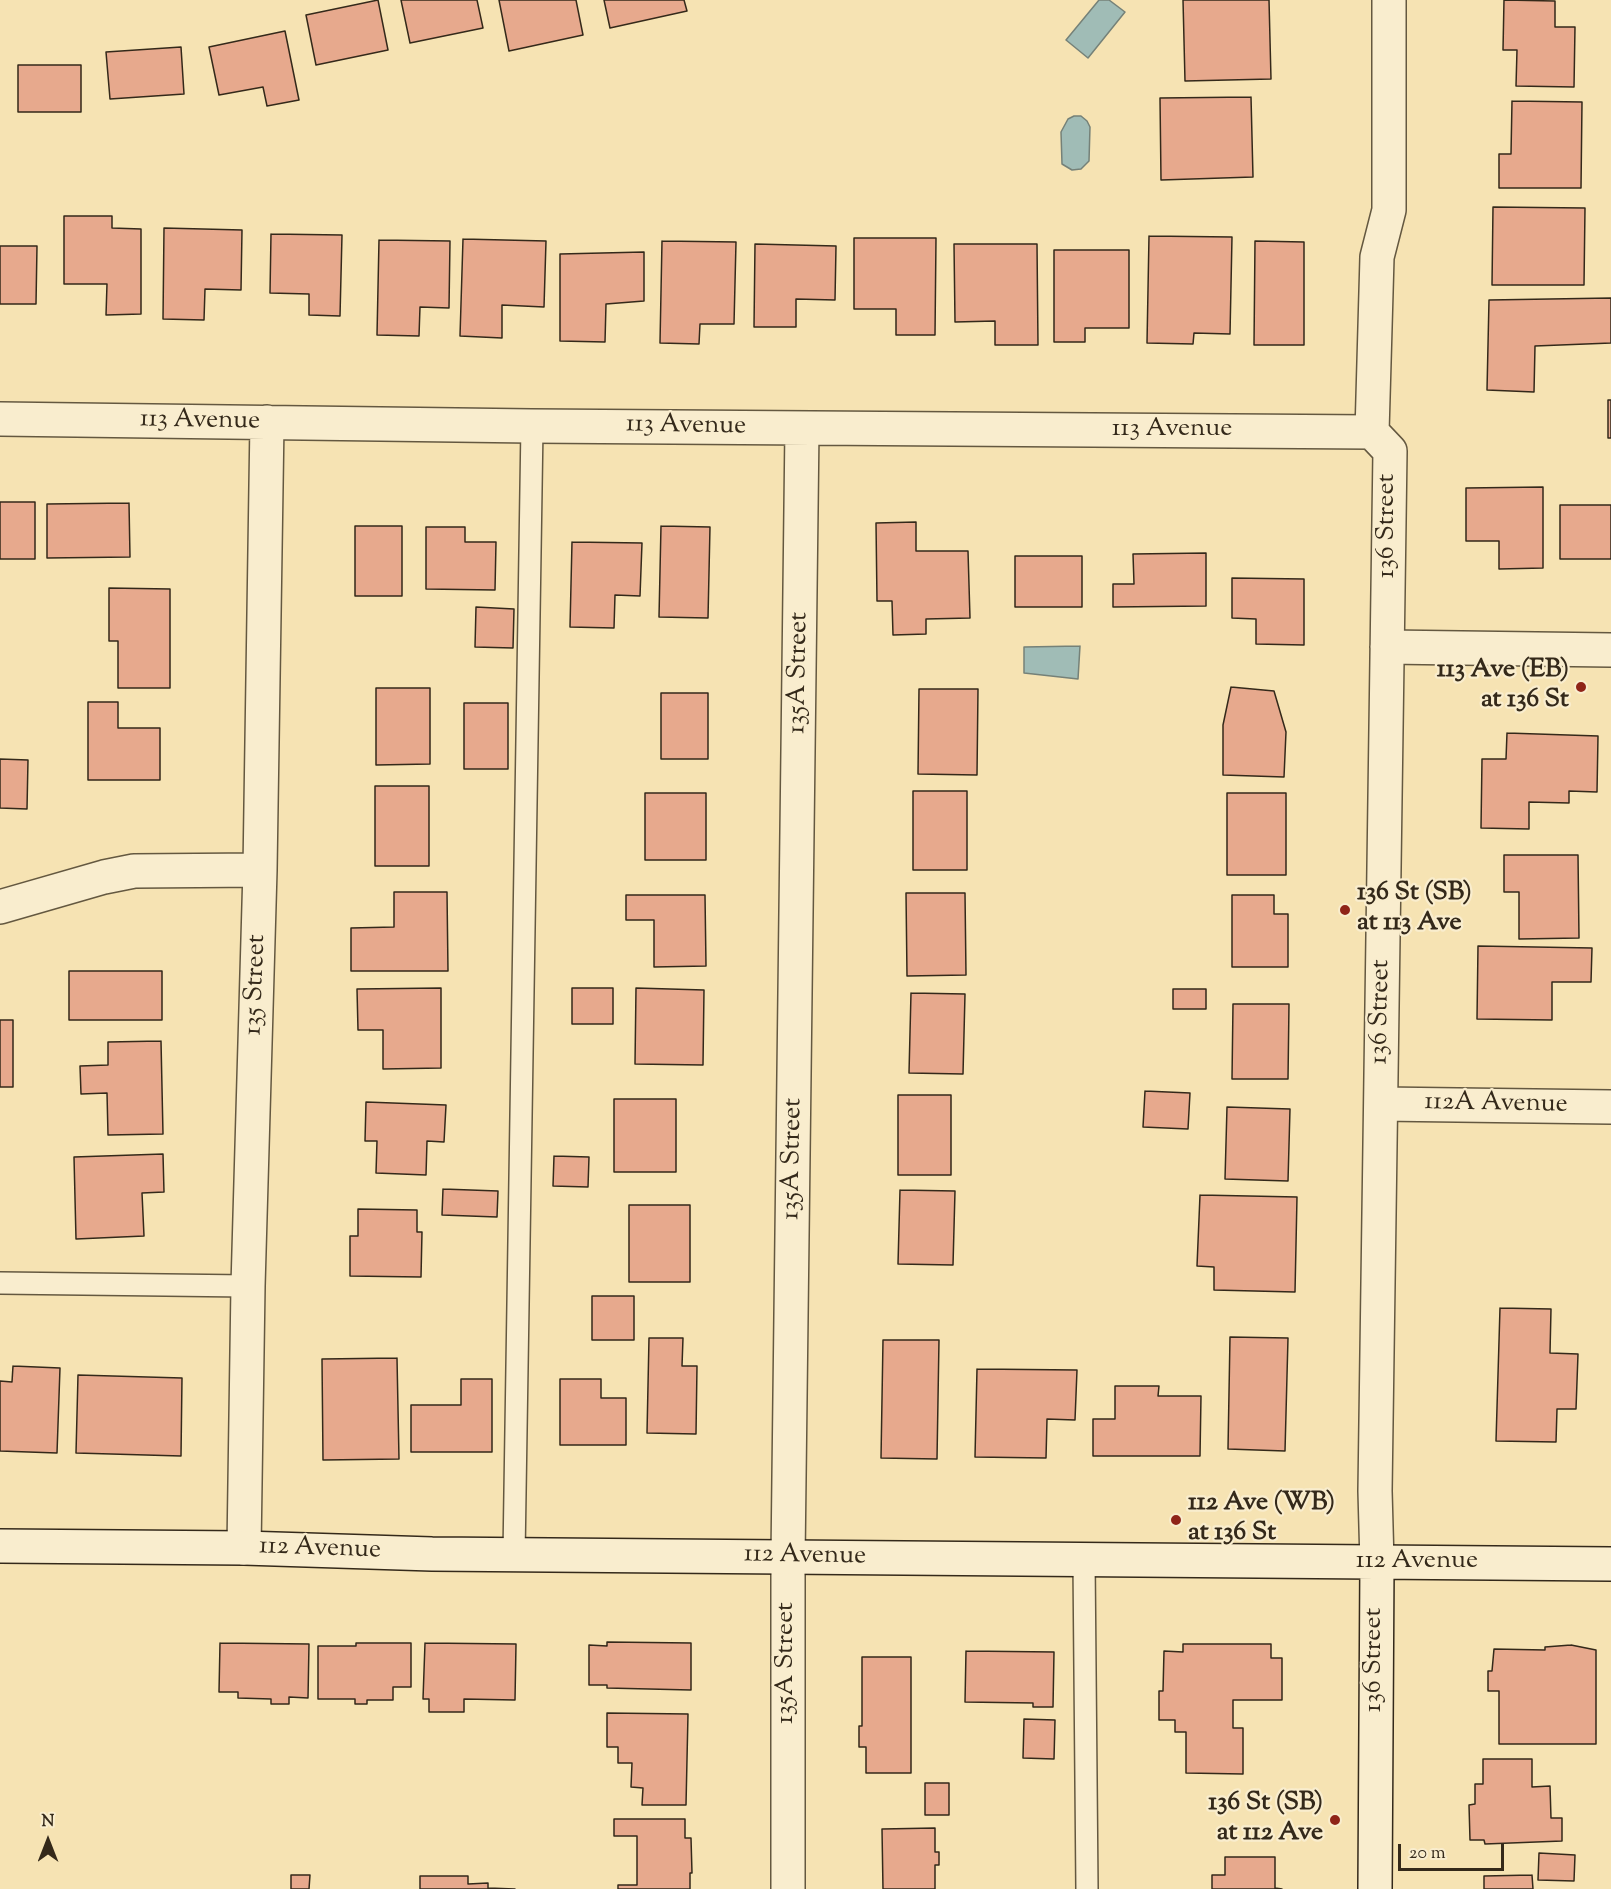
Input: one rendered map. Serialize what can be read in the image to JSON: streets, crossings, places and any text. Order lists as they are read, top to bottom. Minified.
{"streets":{"street":["113 Avenue","136 Street","135A Street","135 Street","112A Avenue","112 Avenue"]},"crossings":[["113 Avenue","136 Street"],["113 Avenue","135A Street"],["113 Avenue","135 Street"],["136 Street","112A Avenue"],["136 Street","112 Avenue"],["135A Street","112 Avenue"],["135 Street","112 Avenue"]],"places":["113 Ave (EB) at 136 St","136 St (SB) at 113 Ave","112 Ave (WB) at 136 St","136 St (SB) at 112 Ave"],"scale_bar":"20 m","north":"top"}
